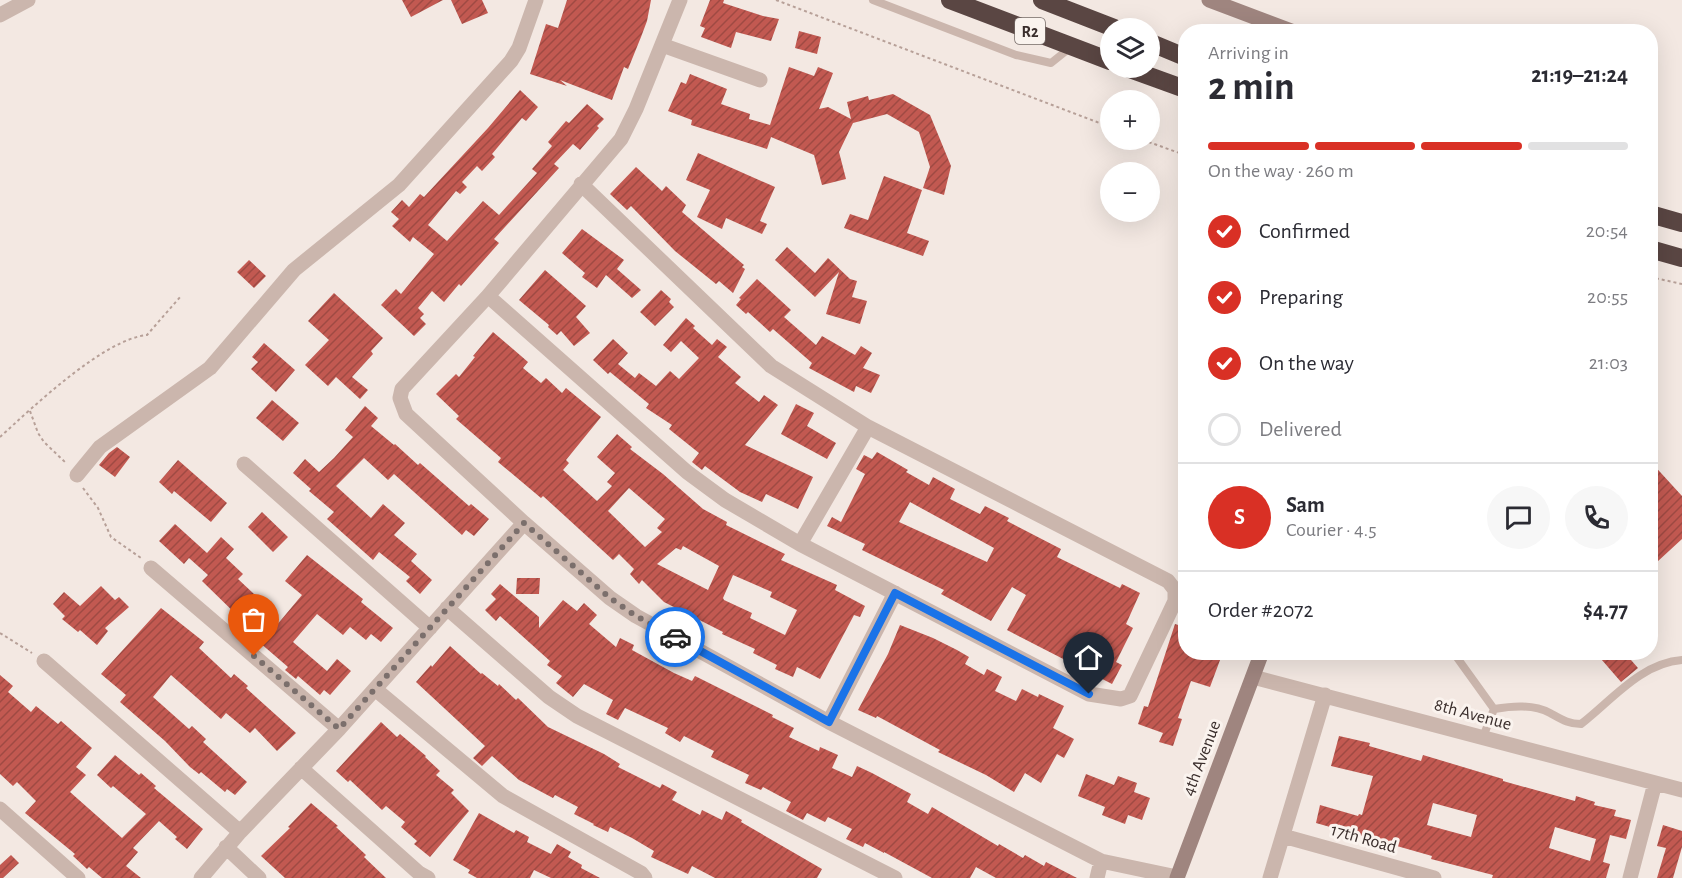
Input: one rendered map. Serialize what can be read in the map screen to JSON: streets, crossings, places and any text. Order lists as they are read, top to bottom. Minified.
{"streets":{"highway":["R2"],"street":["8th Avenue","4th Avenue","17th Road"]},"crossings":[["8th Avenue","4th Avenue"]],"page":{"map_buttons":["+","−"],"heading":["2 min","Arriving in","21:19–21:24"],"panel":["Sam","Courier · 4.5","Order #2072","$4.77"],"bar":"On the way · 260 m","list":[["Confirmed","20:54"],["Preparing","20:55"],["On the way","21:03"],"Delivered"],"round":"S"}}
